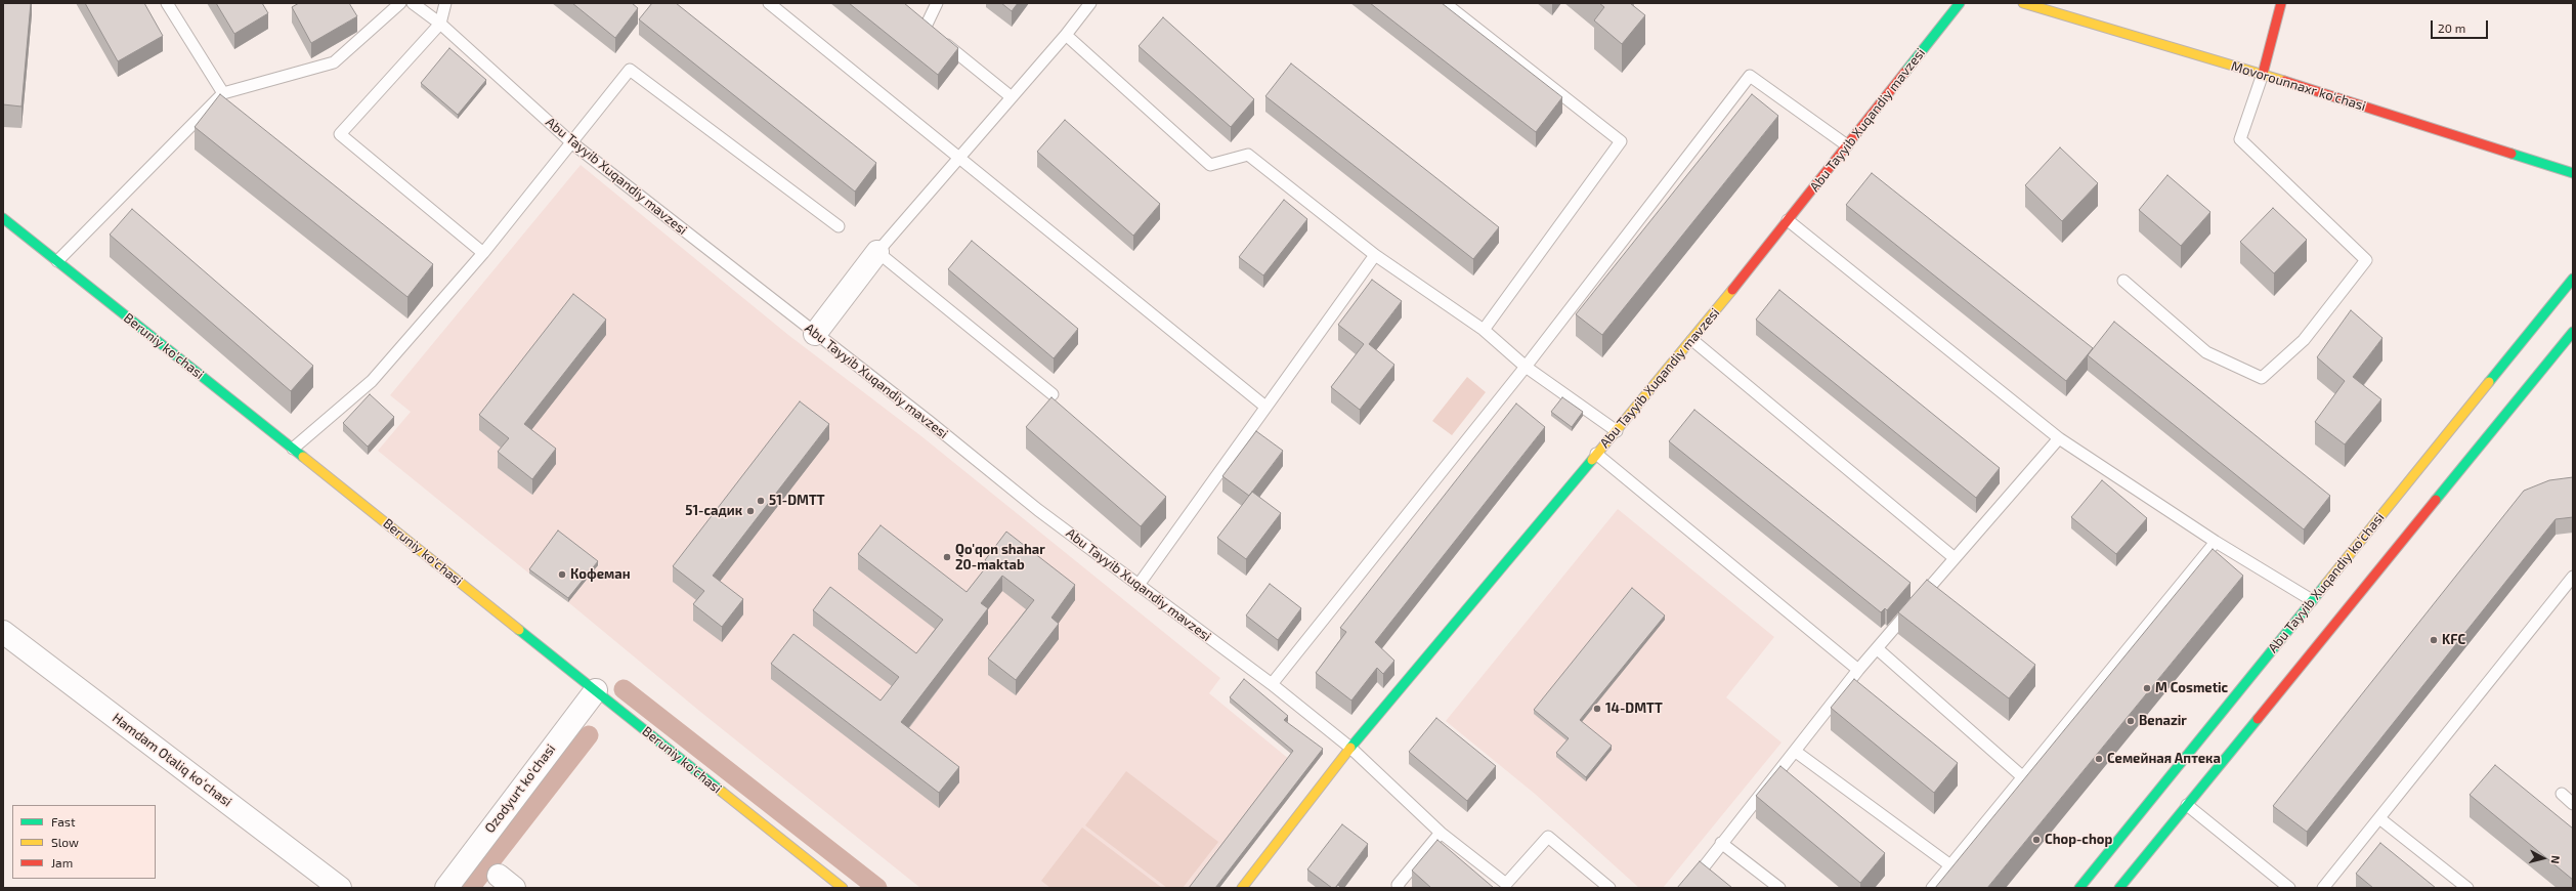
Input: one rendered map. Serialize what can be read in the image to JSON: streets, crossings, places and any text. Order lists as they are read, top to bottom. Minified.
{"streets":{"main road":["Movorounnaxr ko'chasi","Abu Tayyib Xuqandiy mavzesi","Beruniy ko'chasi","Abu Tayyib Xuqandiy ko'chasi"],"street":["Hamdam Otaliq koʻchasi","Ozodyurt ko'chasi"]},"crossings":[["Beruniy ko'chasi","Ozodyurt ko'chasi"]],"places":["51-DMTT","51-садик","Qo'qon shahar 20-maktab","Кофеман","KFC","M Cosmetic","14-DMTT","Benazir","Семейная Аптека","Chop-chop"],"legend":["Fast","Slow","Jam"],"scale_bar":"20 m","north":"right"}
